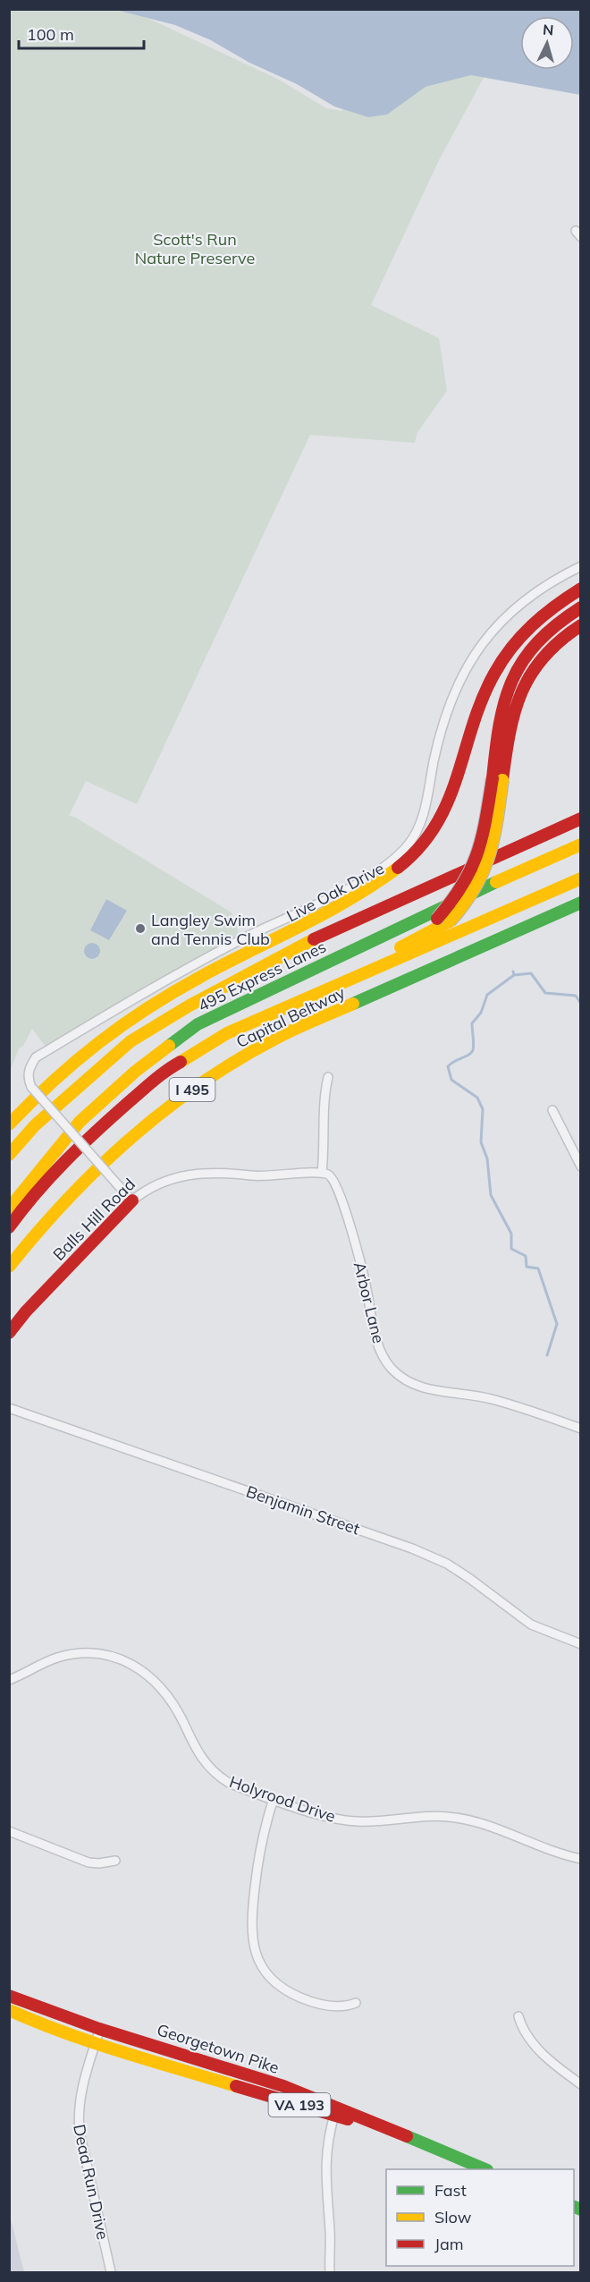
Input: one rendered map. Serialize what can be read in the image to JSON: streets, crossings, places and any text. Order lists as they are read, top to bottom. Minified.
{"streets":{"main road":["495 Express Lanes","Capital Beltway","I 495","Balls Hill Road","Georgetown Pike","VA 193"],"street":["Live Oak Drive","Arbor Lane","Benjamin Street","Holyrood Drive","Dead Run Drive"]},"crossings":[["Live Oak Drive","Balls Hill Road"],["Balls Hill Road","Arbor Lane"],["Georgetown Pike","Dead Run Drive"]],"parks":["Scott's Run Nature Preserve"],"places":["Langley Swim and Tennis Club"],"legend":["Fast","Slow","Jam"],"scale_bar":"100 m","north":"top"}
